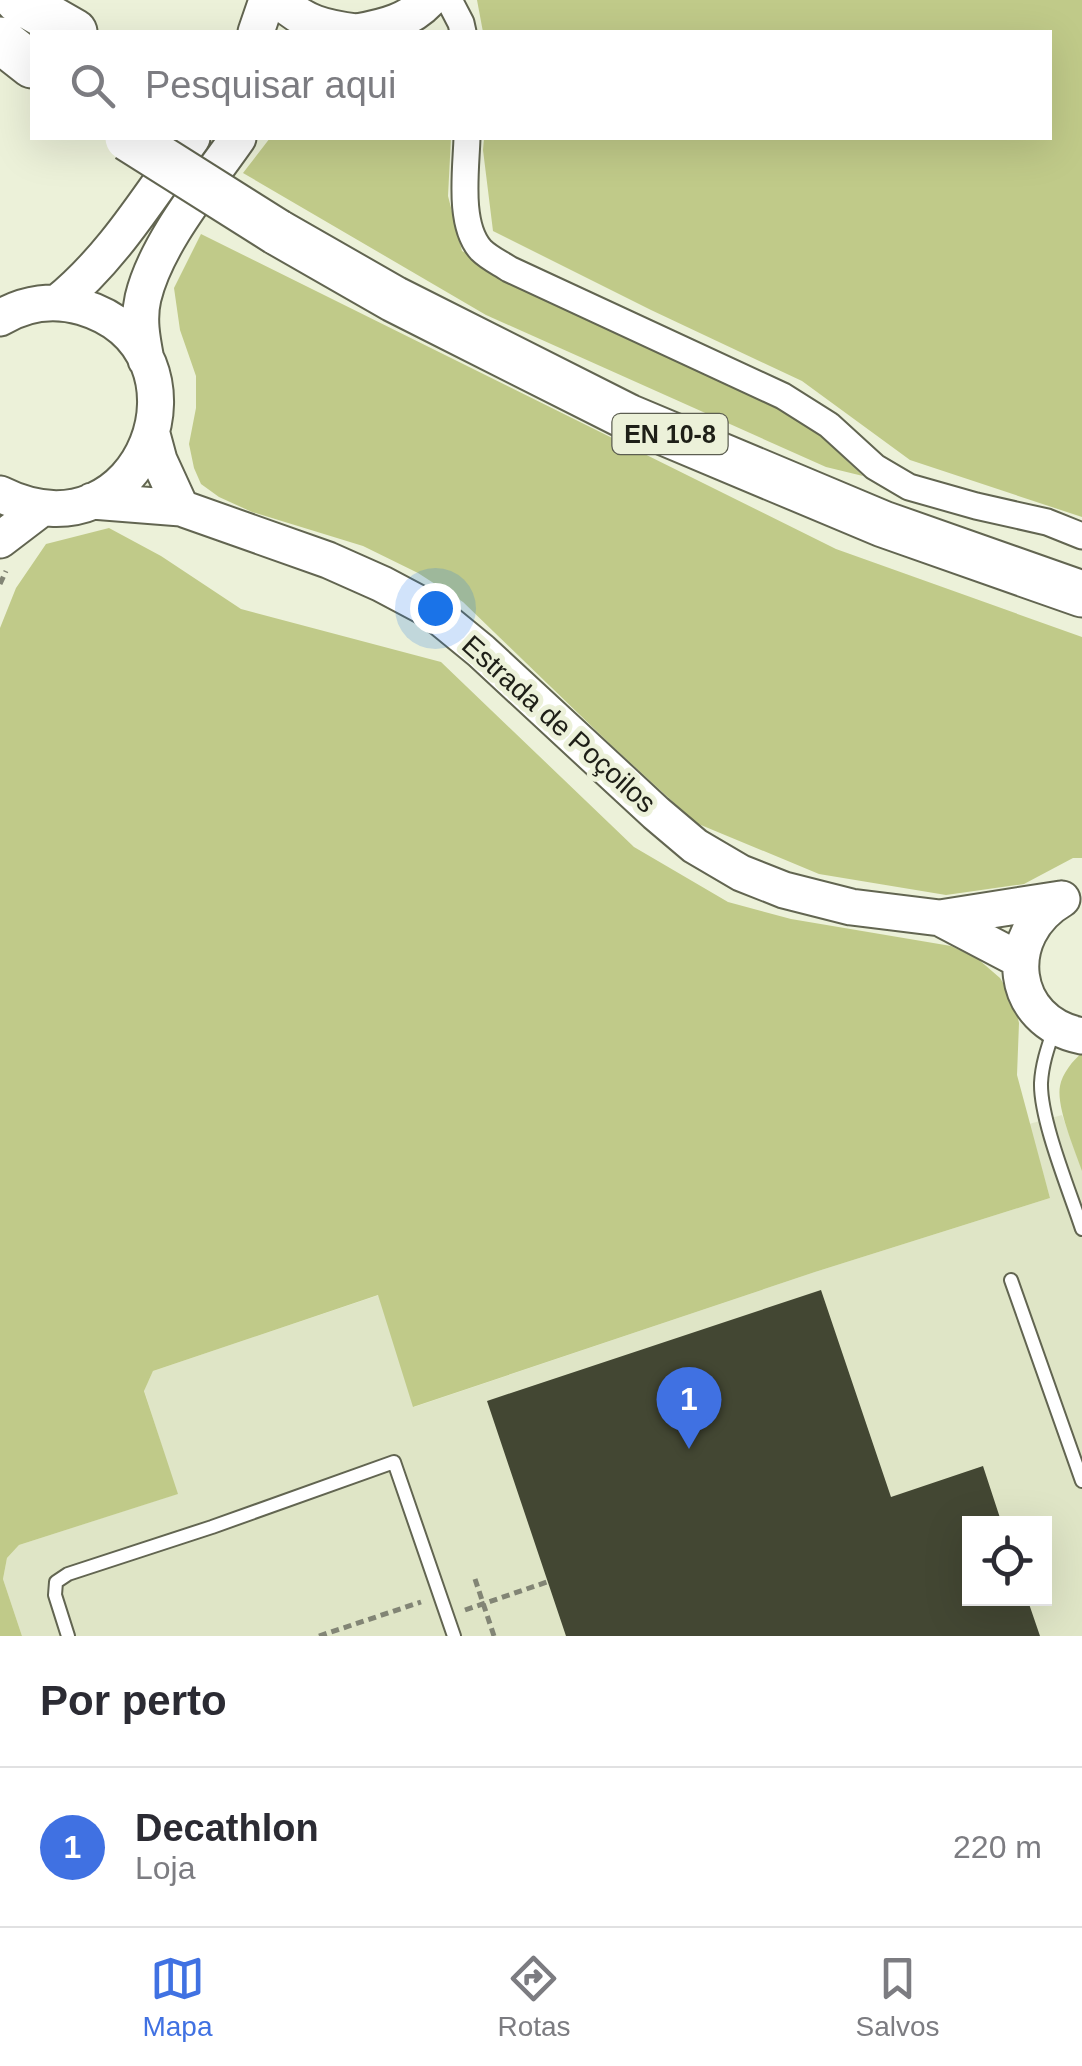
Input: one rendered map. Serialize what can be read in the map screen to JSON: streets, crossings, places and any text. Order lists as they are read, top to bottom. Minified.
{"streets":{"highway":["EN 10-8"],"street":["Estrada de Poçoilos"]},"page":{"search":"Pesquisar aqui","pins":"1","heading":"Por perto","list":[{"mark":"1","name":"Decathlon","note":"Loja","value":"220 m"}],"nav":["Mapa","Rotas","Salvos"]}}
